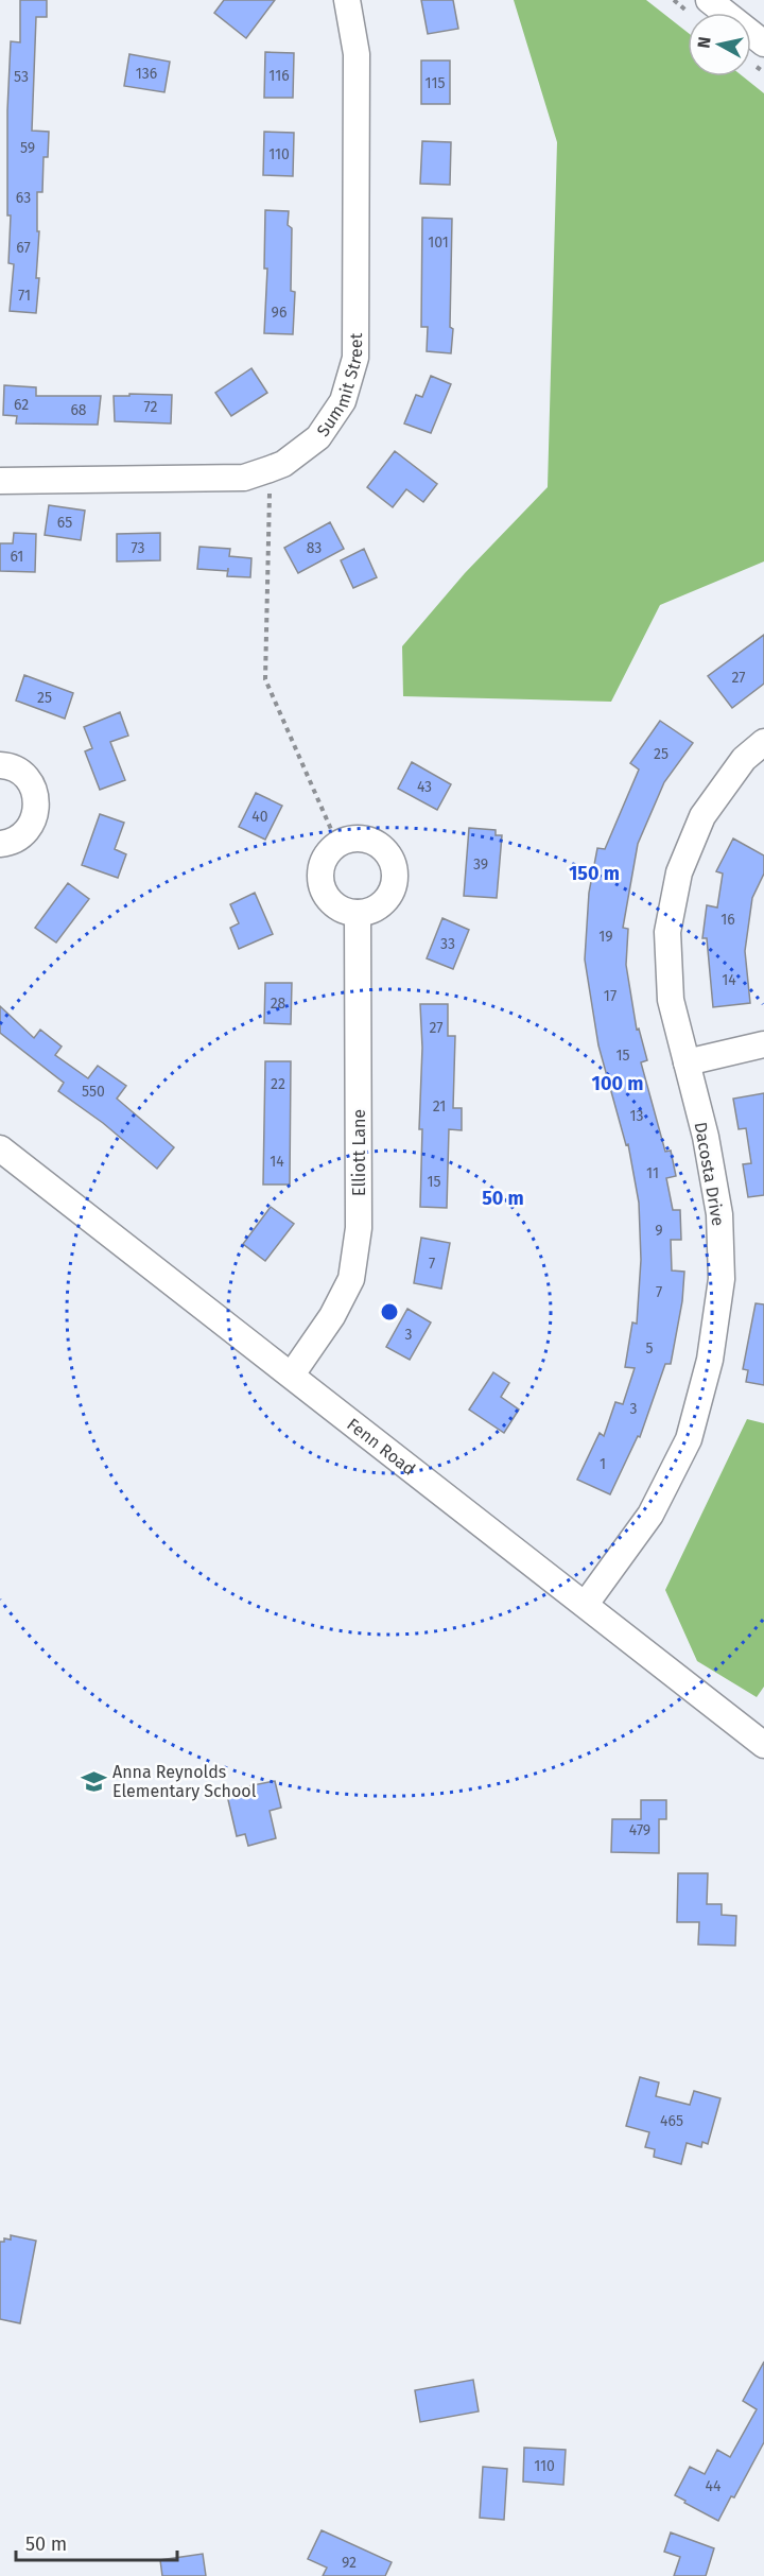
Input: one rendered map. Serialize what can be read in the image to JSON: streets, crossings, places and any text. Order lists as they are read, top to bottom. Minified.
{"streets":{"street":["Summit Street","Elliott Lane","Dacosta Drive","Fenn Road"]},"crossings":[["Elliott Lane","Fenn Road"],["Dacosta Drive","Fenn Road"]],"places":{"school or university":["Anna Reynolds Elementary School"]},"house_numbers":["136","116","53","115","59","110","63","101","67","71","96","62","72","68","65","73","83","61","27","25","25","43","40","39","16","19","33","14","17","28","27","15","22","550","21","13","14","11","15","9","7","7","3","5","3","1","479","465","110","44","92"],"scale_bar":"50 m","north":"left","rings":["150 m","100 m","50 m"]}
